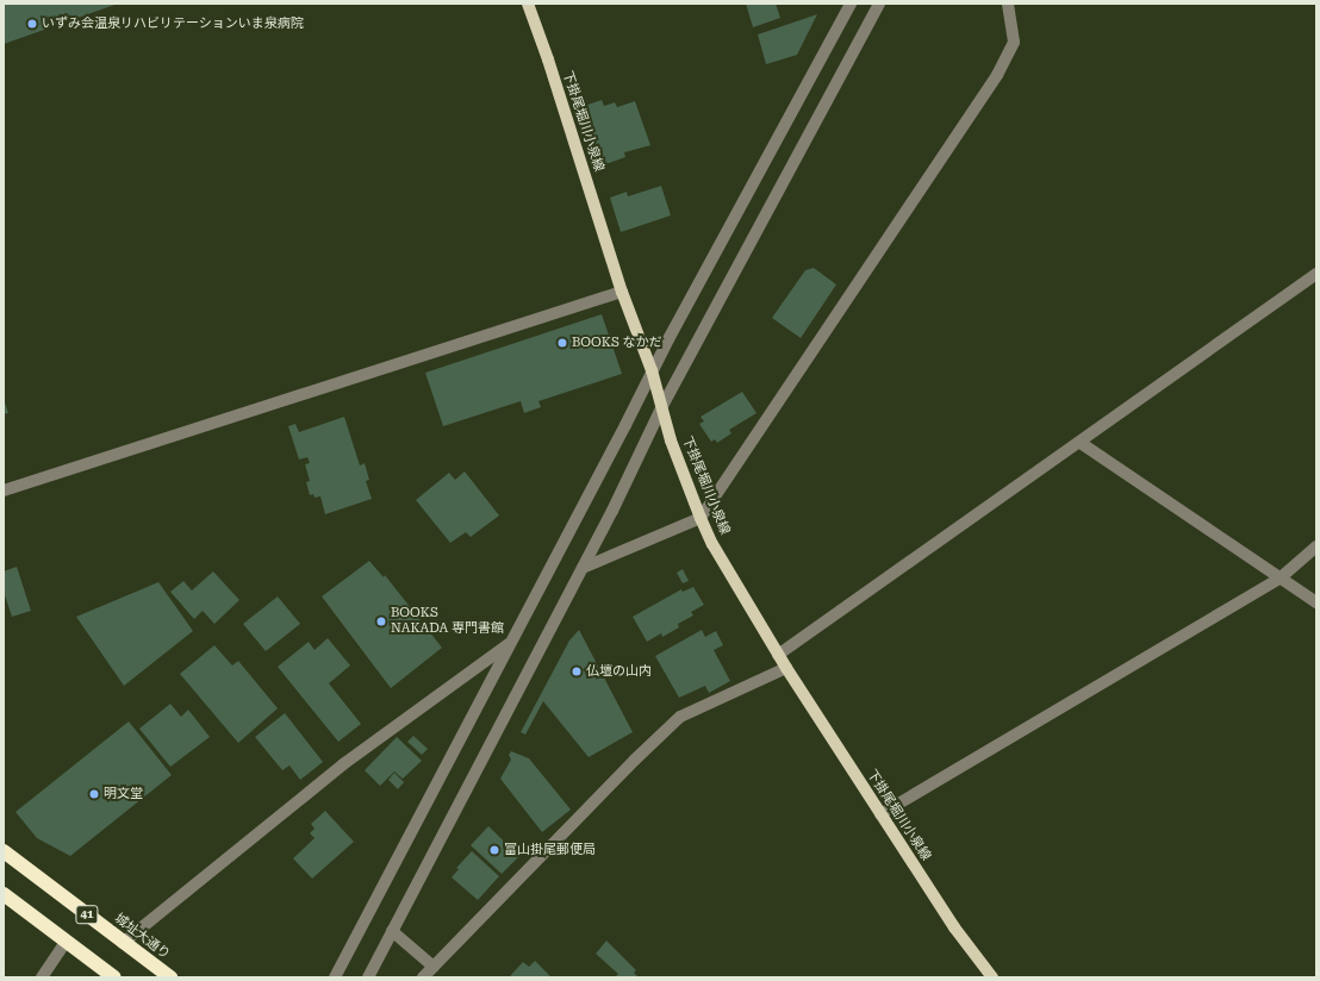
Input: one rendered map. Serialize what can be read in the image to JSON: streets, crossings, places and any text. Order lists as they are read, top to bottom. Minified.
{"streets":{"highway":["41","城址大通り"],"main road":["下掛尾堀川小泉線"]},"places":["いずみ会温泉リハビリテーションいま泉病院","BOOKS なかだ","BOOKS NAKADA 専門書館","仏壇の山内","明文堂","富山掛尾郵便局"]}
